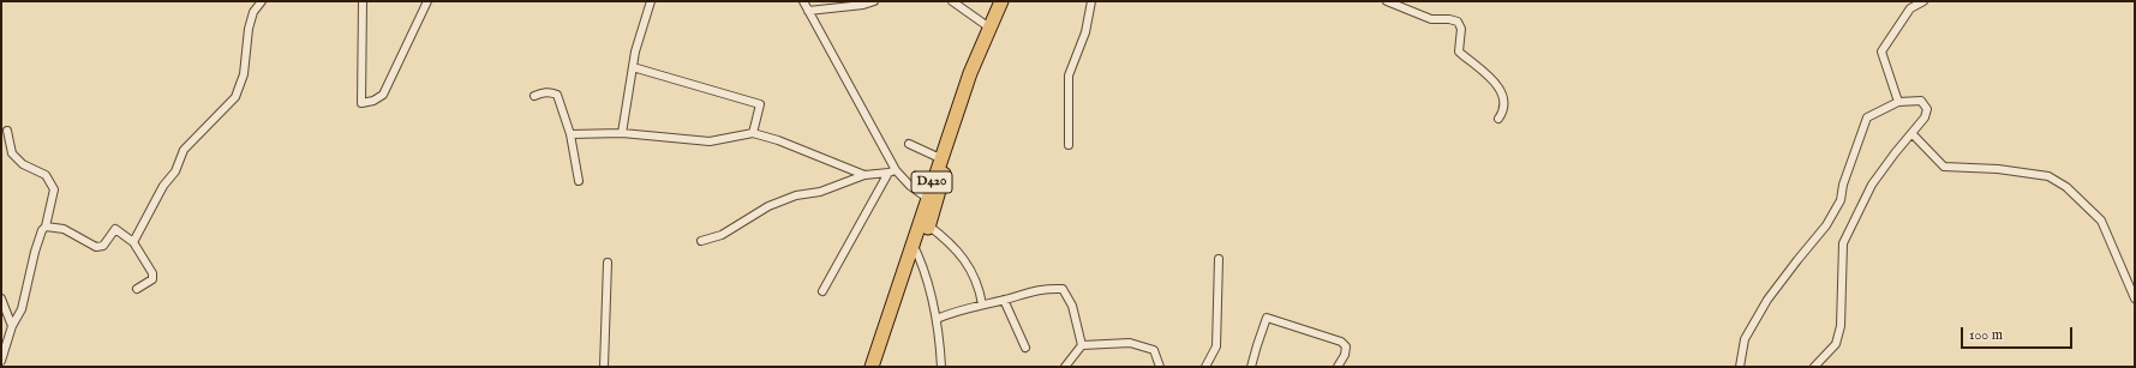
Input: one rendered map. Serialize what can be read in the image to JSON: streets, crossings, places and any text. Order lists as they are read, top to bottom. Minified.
{"streets":{"highway":["D420"]},"scale_bar":"100 m"}
